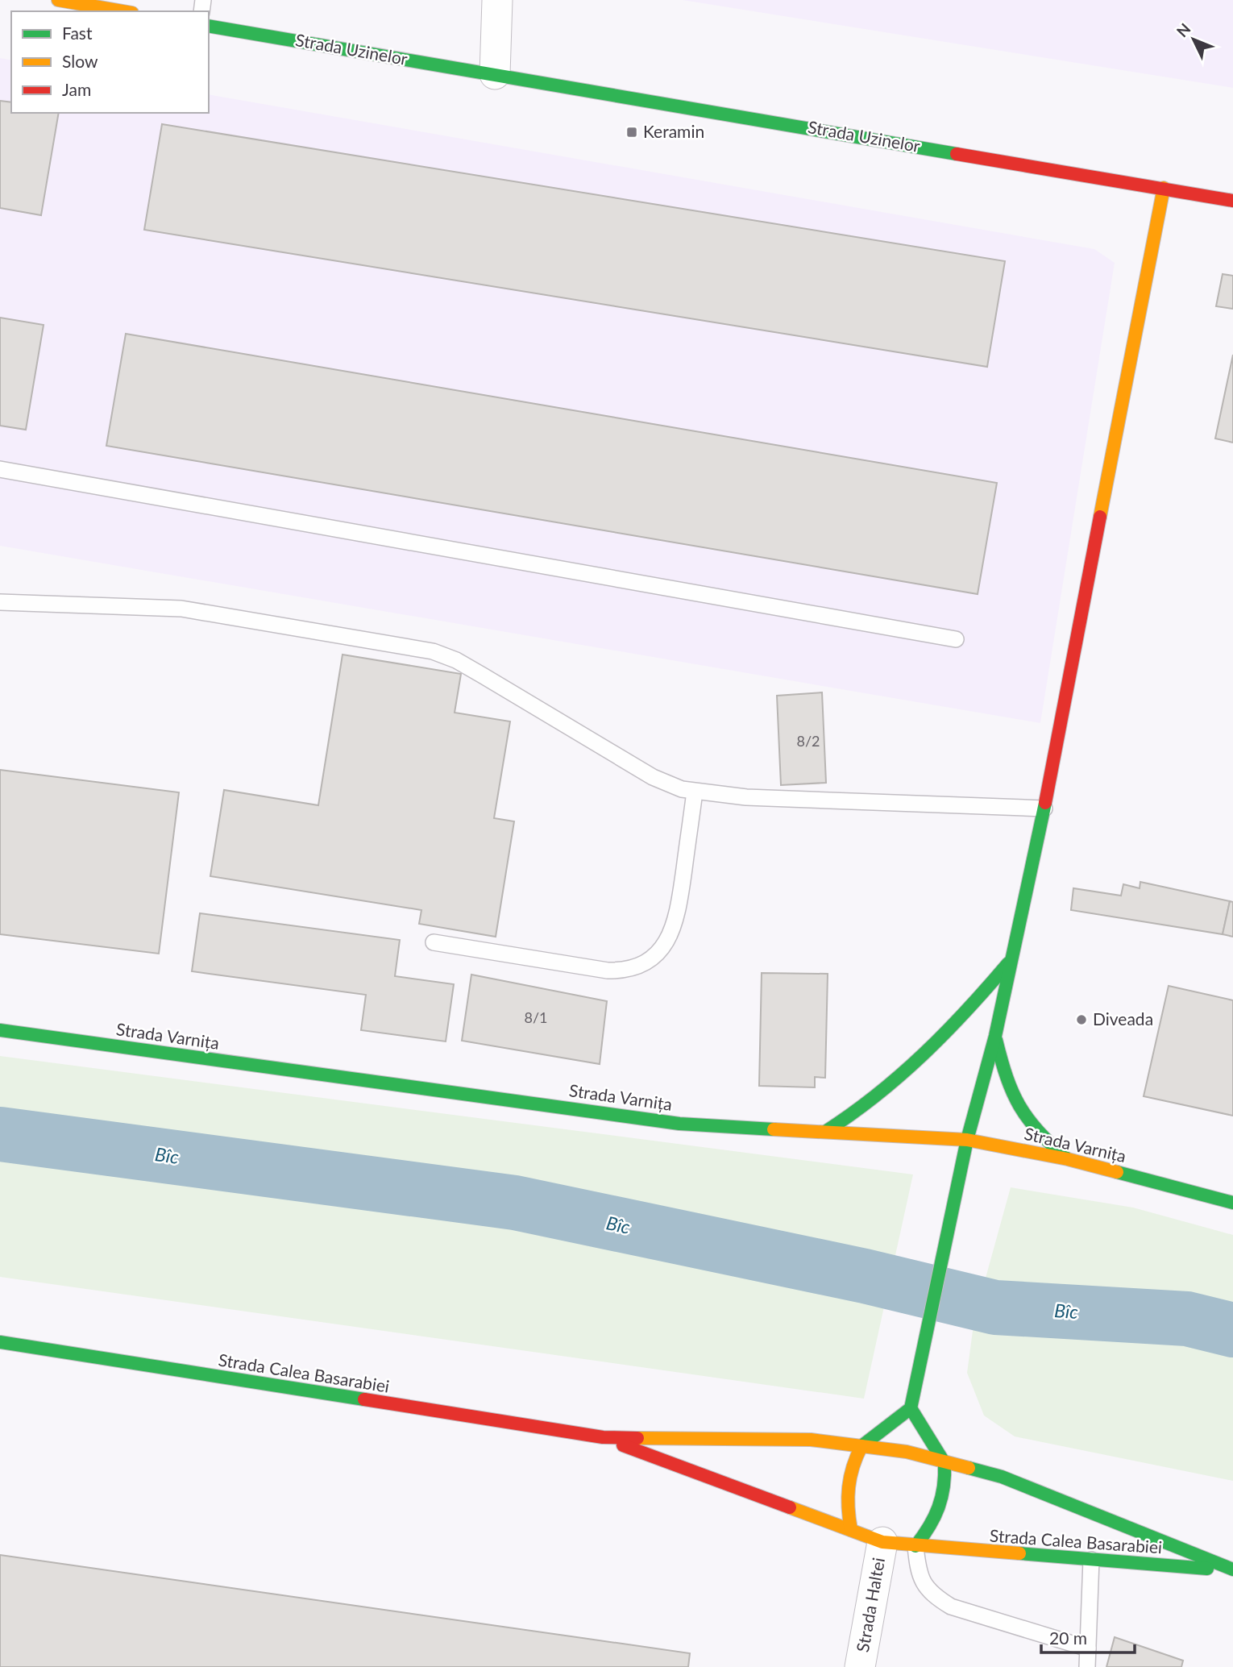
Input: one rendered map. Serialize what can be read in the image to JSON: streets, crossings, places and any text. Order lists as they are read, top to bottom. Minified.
{"streets":{"main road":["Strada Uzinelor","Strada Varnița","Strada Calea Basarabiei"],"street":["Strada Haltei"]},"crossings":[["Strada Calea Basarabiei","Strada Haltei"]],"water":["Bîc"],"places":{"transit":["Keramin"],"other":["Diveada"]},"house_numbers":["8/2","8/1"],"legend":["Fast","Slow","Jam"],"scale_bar":"20 m","north":"top left"}
